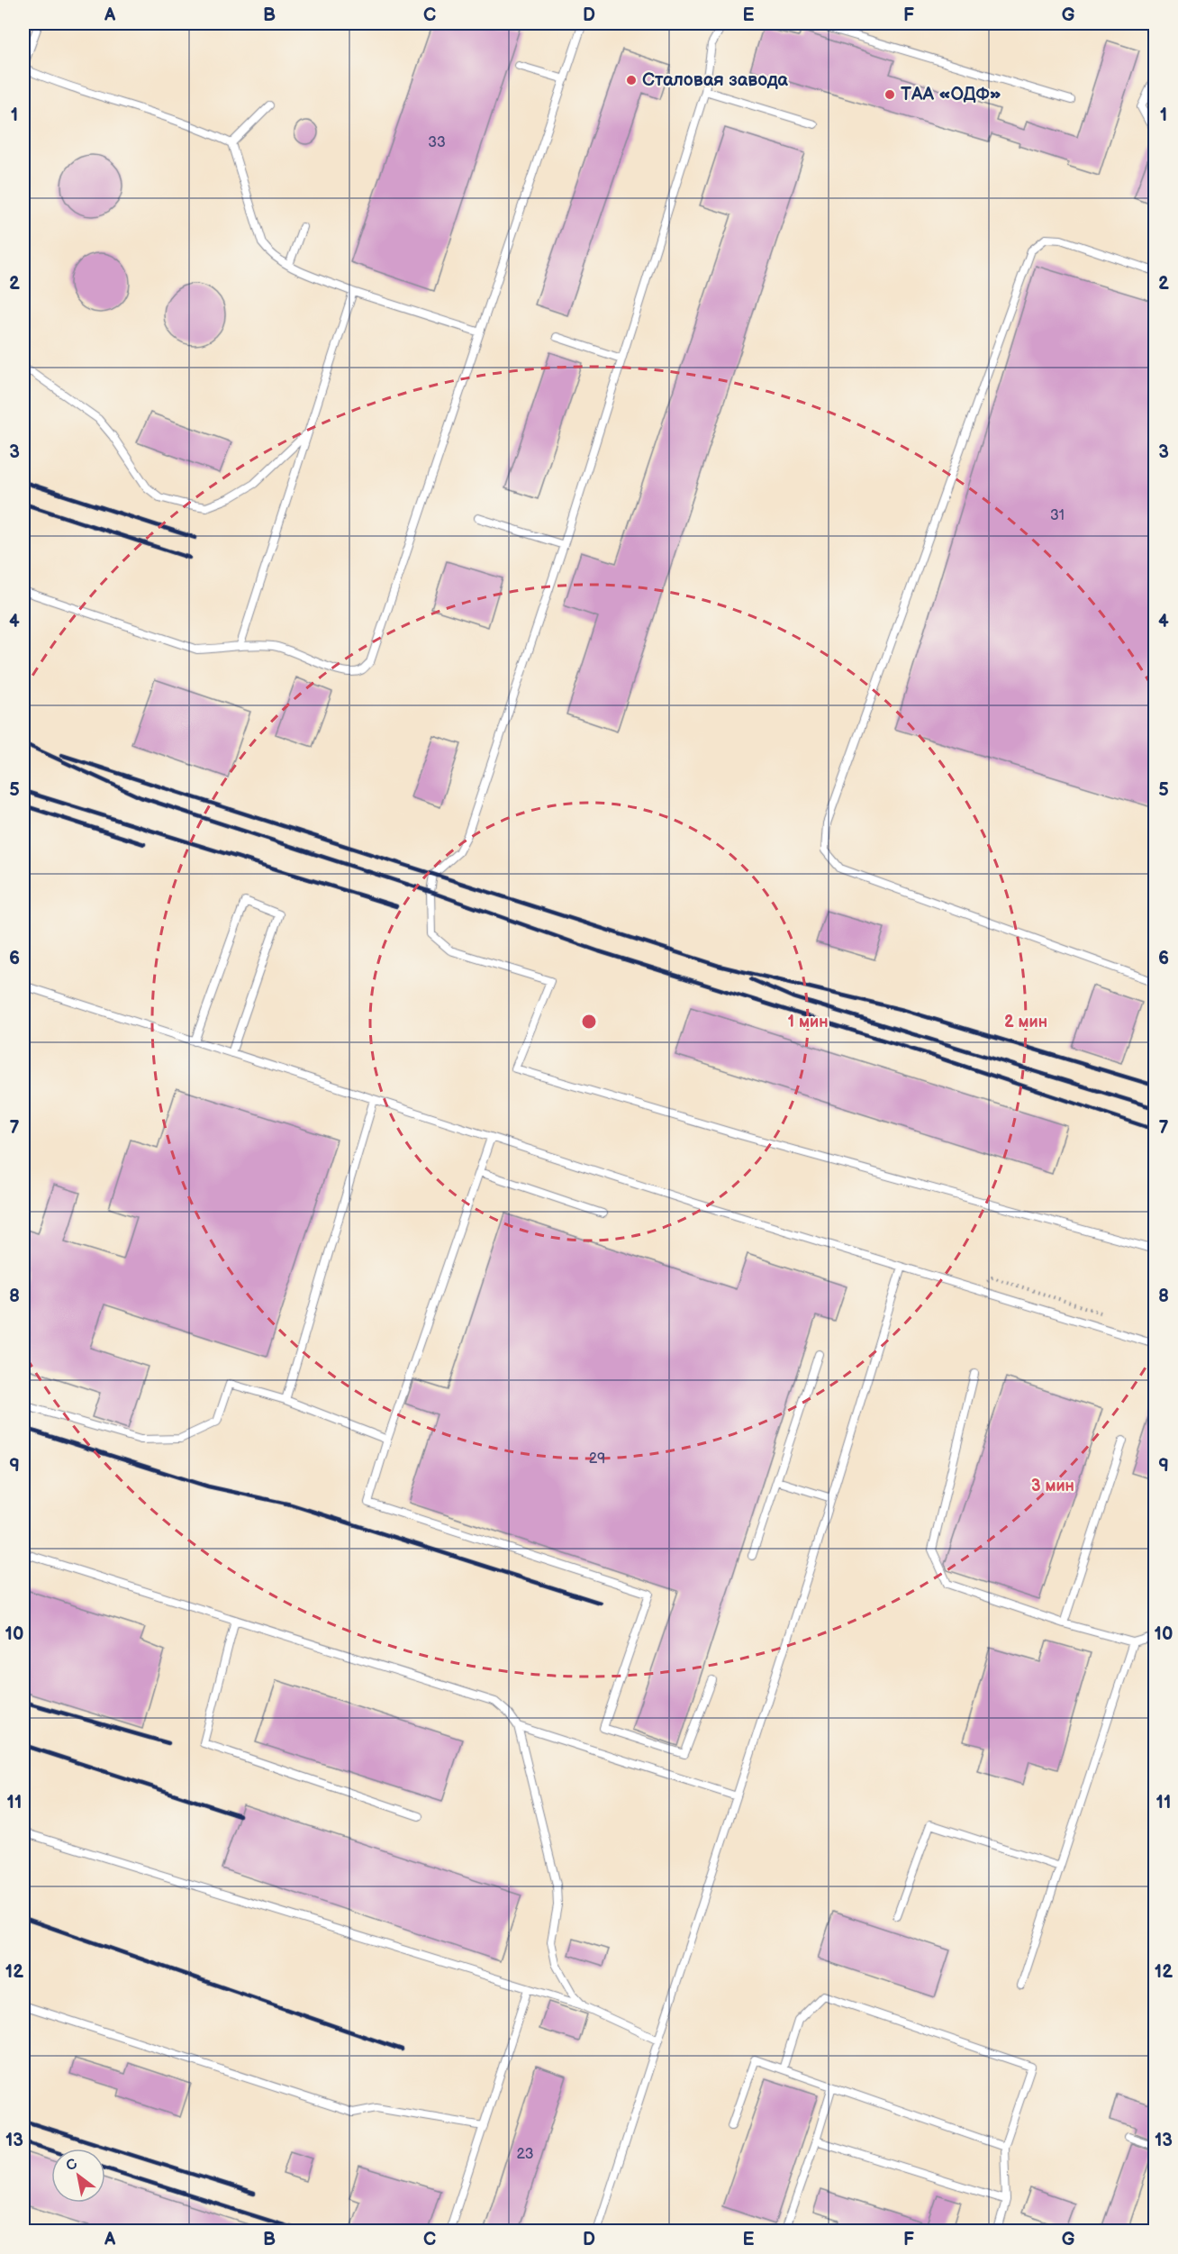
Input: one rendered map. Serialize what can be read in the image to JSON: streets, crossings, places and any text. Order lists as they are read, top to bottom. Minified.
{"places":["Сталовая завода","ТАА «ОДФ»"],"house_numbers":["33","31","29","23"],"north":"top left","grid":{"columns":["A","B","C","D","E","F","G"],"rows":["1","2","3","4","5","6","7","8","9","10","11","12","13"]},"rings":["1 мин","2 мин","3 мин"]}
